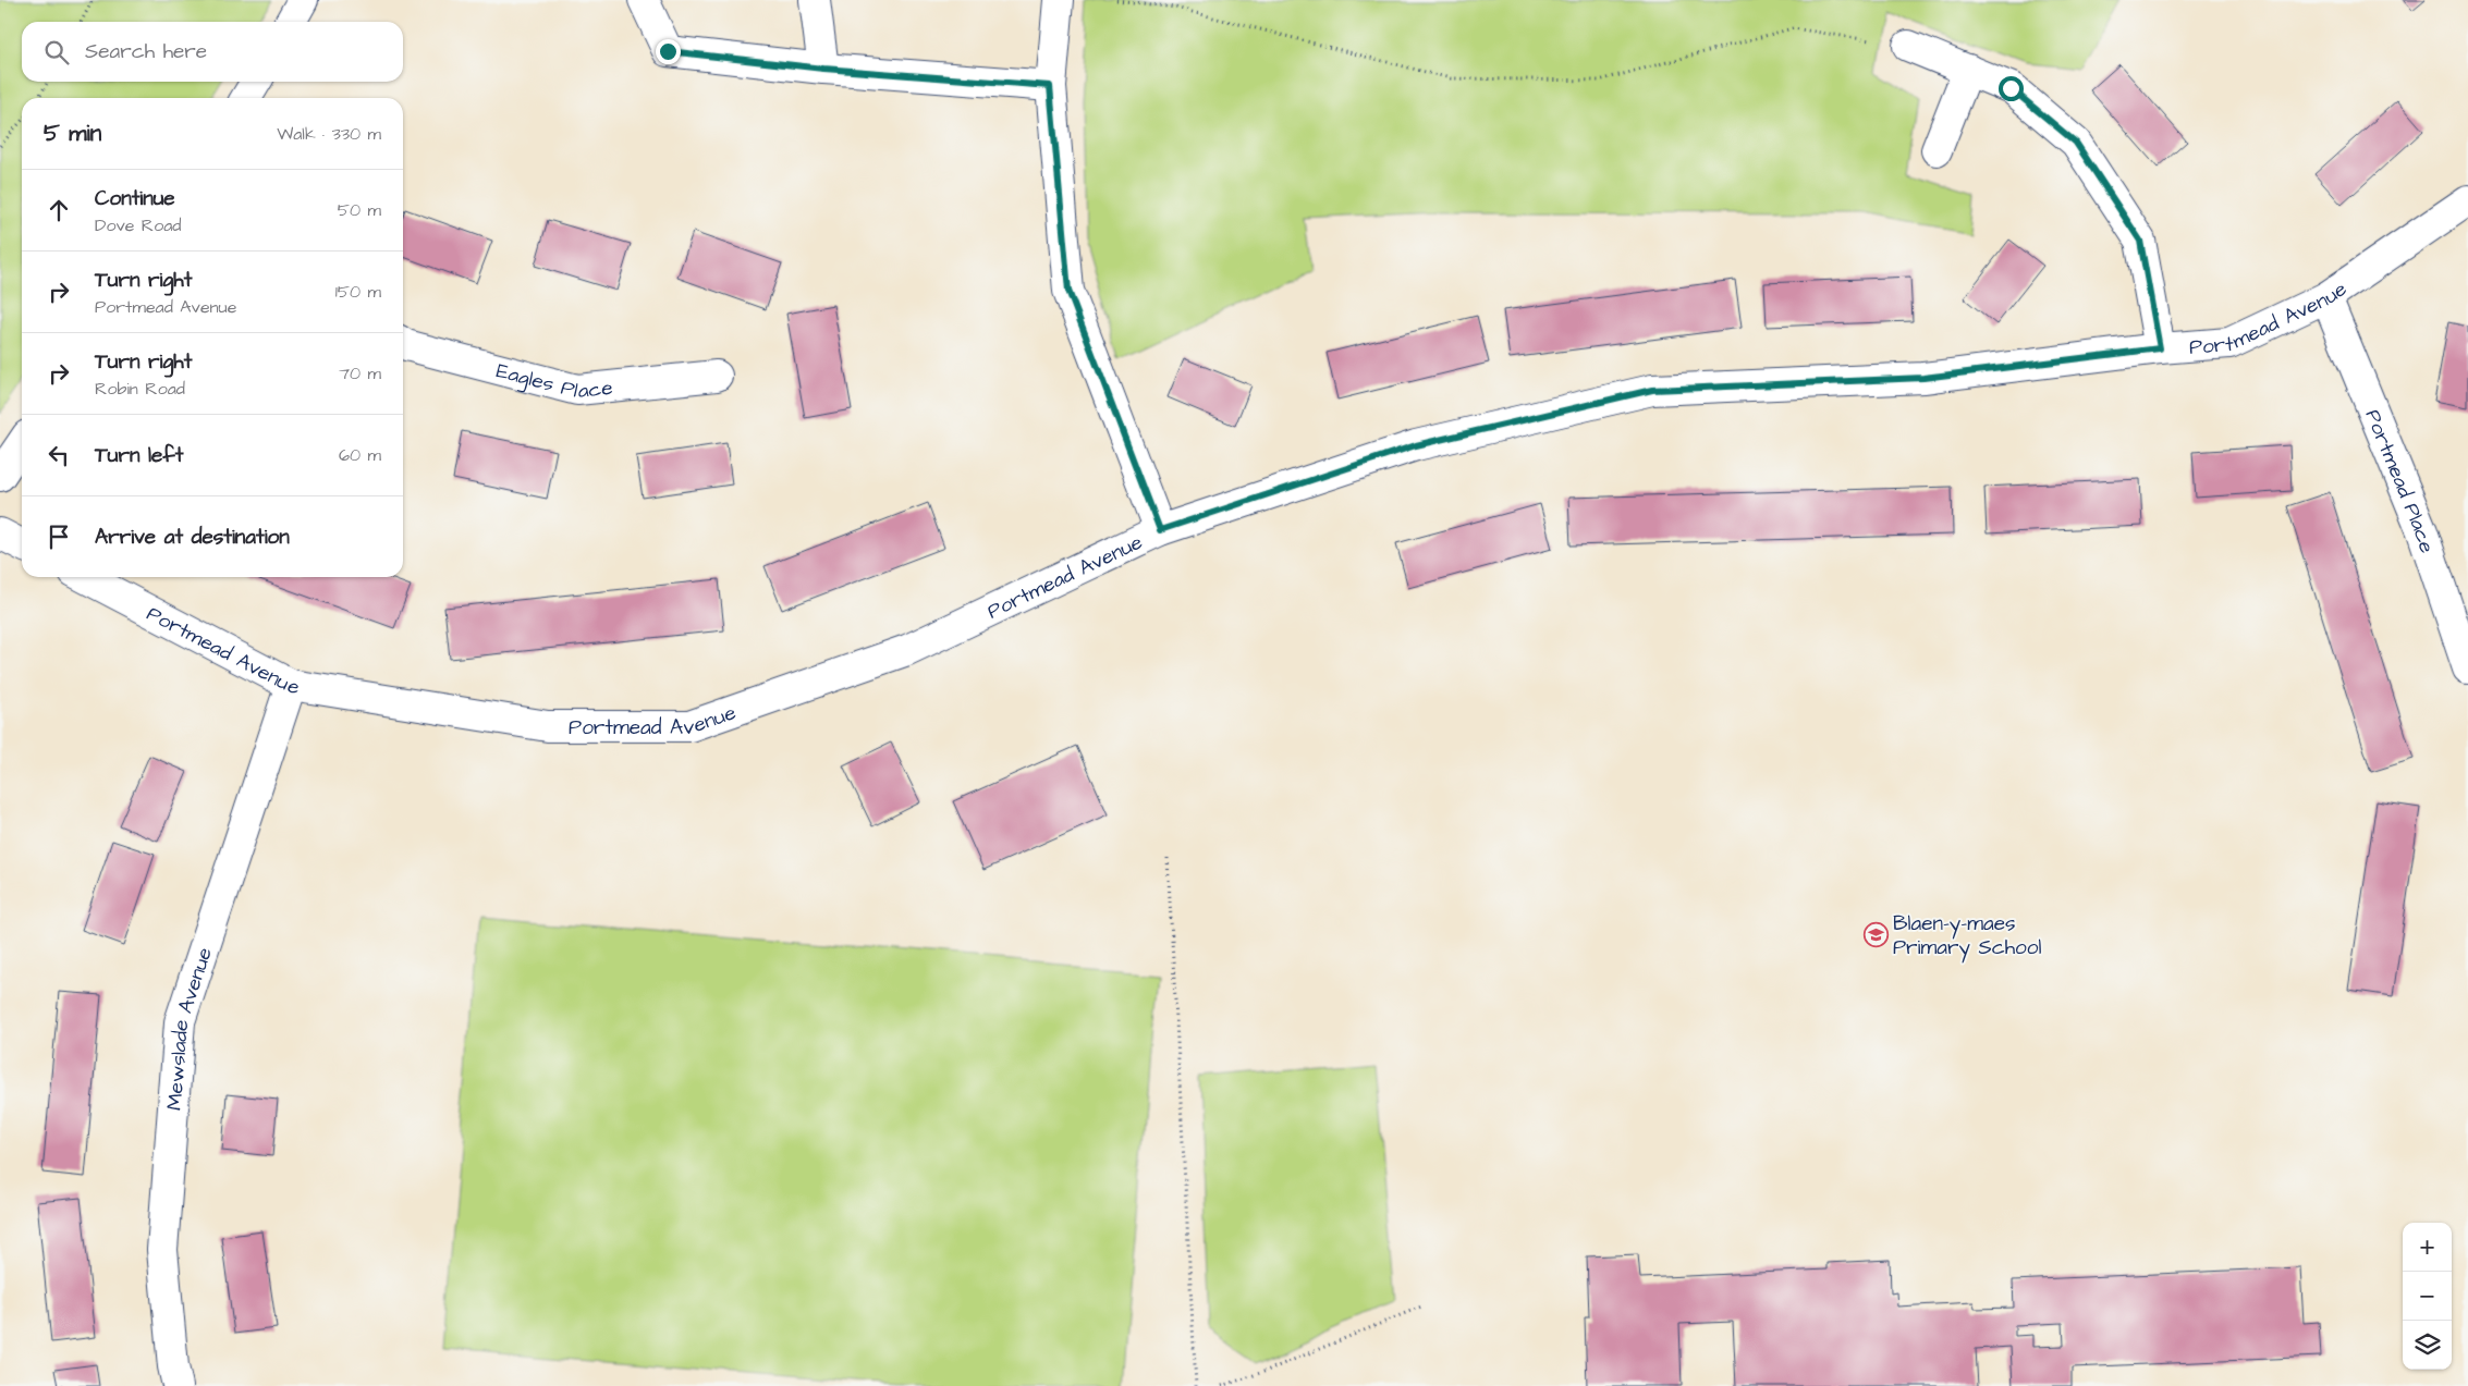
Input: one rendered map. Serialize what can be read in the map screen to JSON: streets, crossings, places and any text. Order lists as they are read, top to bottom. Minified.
{"streets":{"street":["Portmead Avenue","Eagles Place","Portmead Place","Mewslade Avenue"]},"crossings":[["Portmead Avenue","Portmead Place"],["Portmead Avenue","Mewslade Avenue"]],"places":{"school or university":["Blaen-y-maes Primary School"]},"page":{"search":"Search here","heading":["5 min","Walk · 330 m"],"list":[["Continue","Dove Road","50 m"],["Turn right","Portmead Avenue","150 m"],["Turn right","Robin Road","70 m"],["Turn left","60 m"],"Arrive at destination"],"map_buttons":["+","−"]}}
